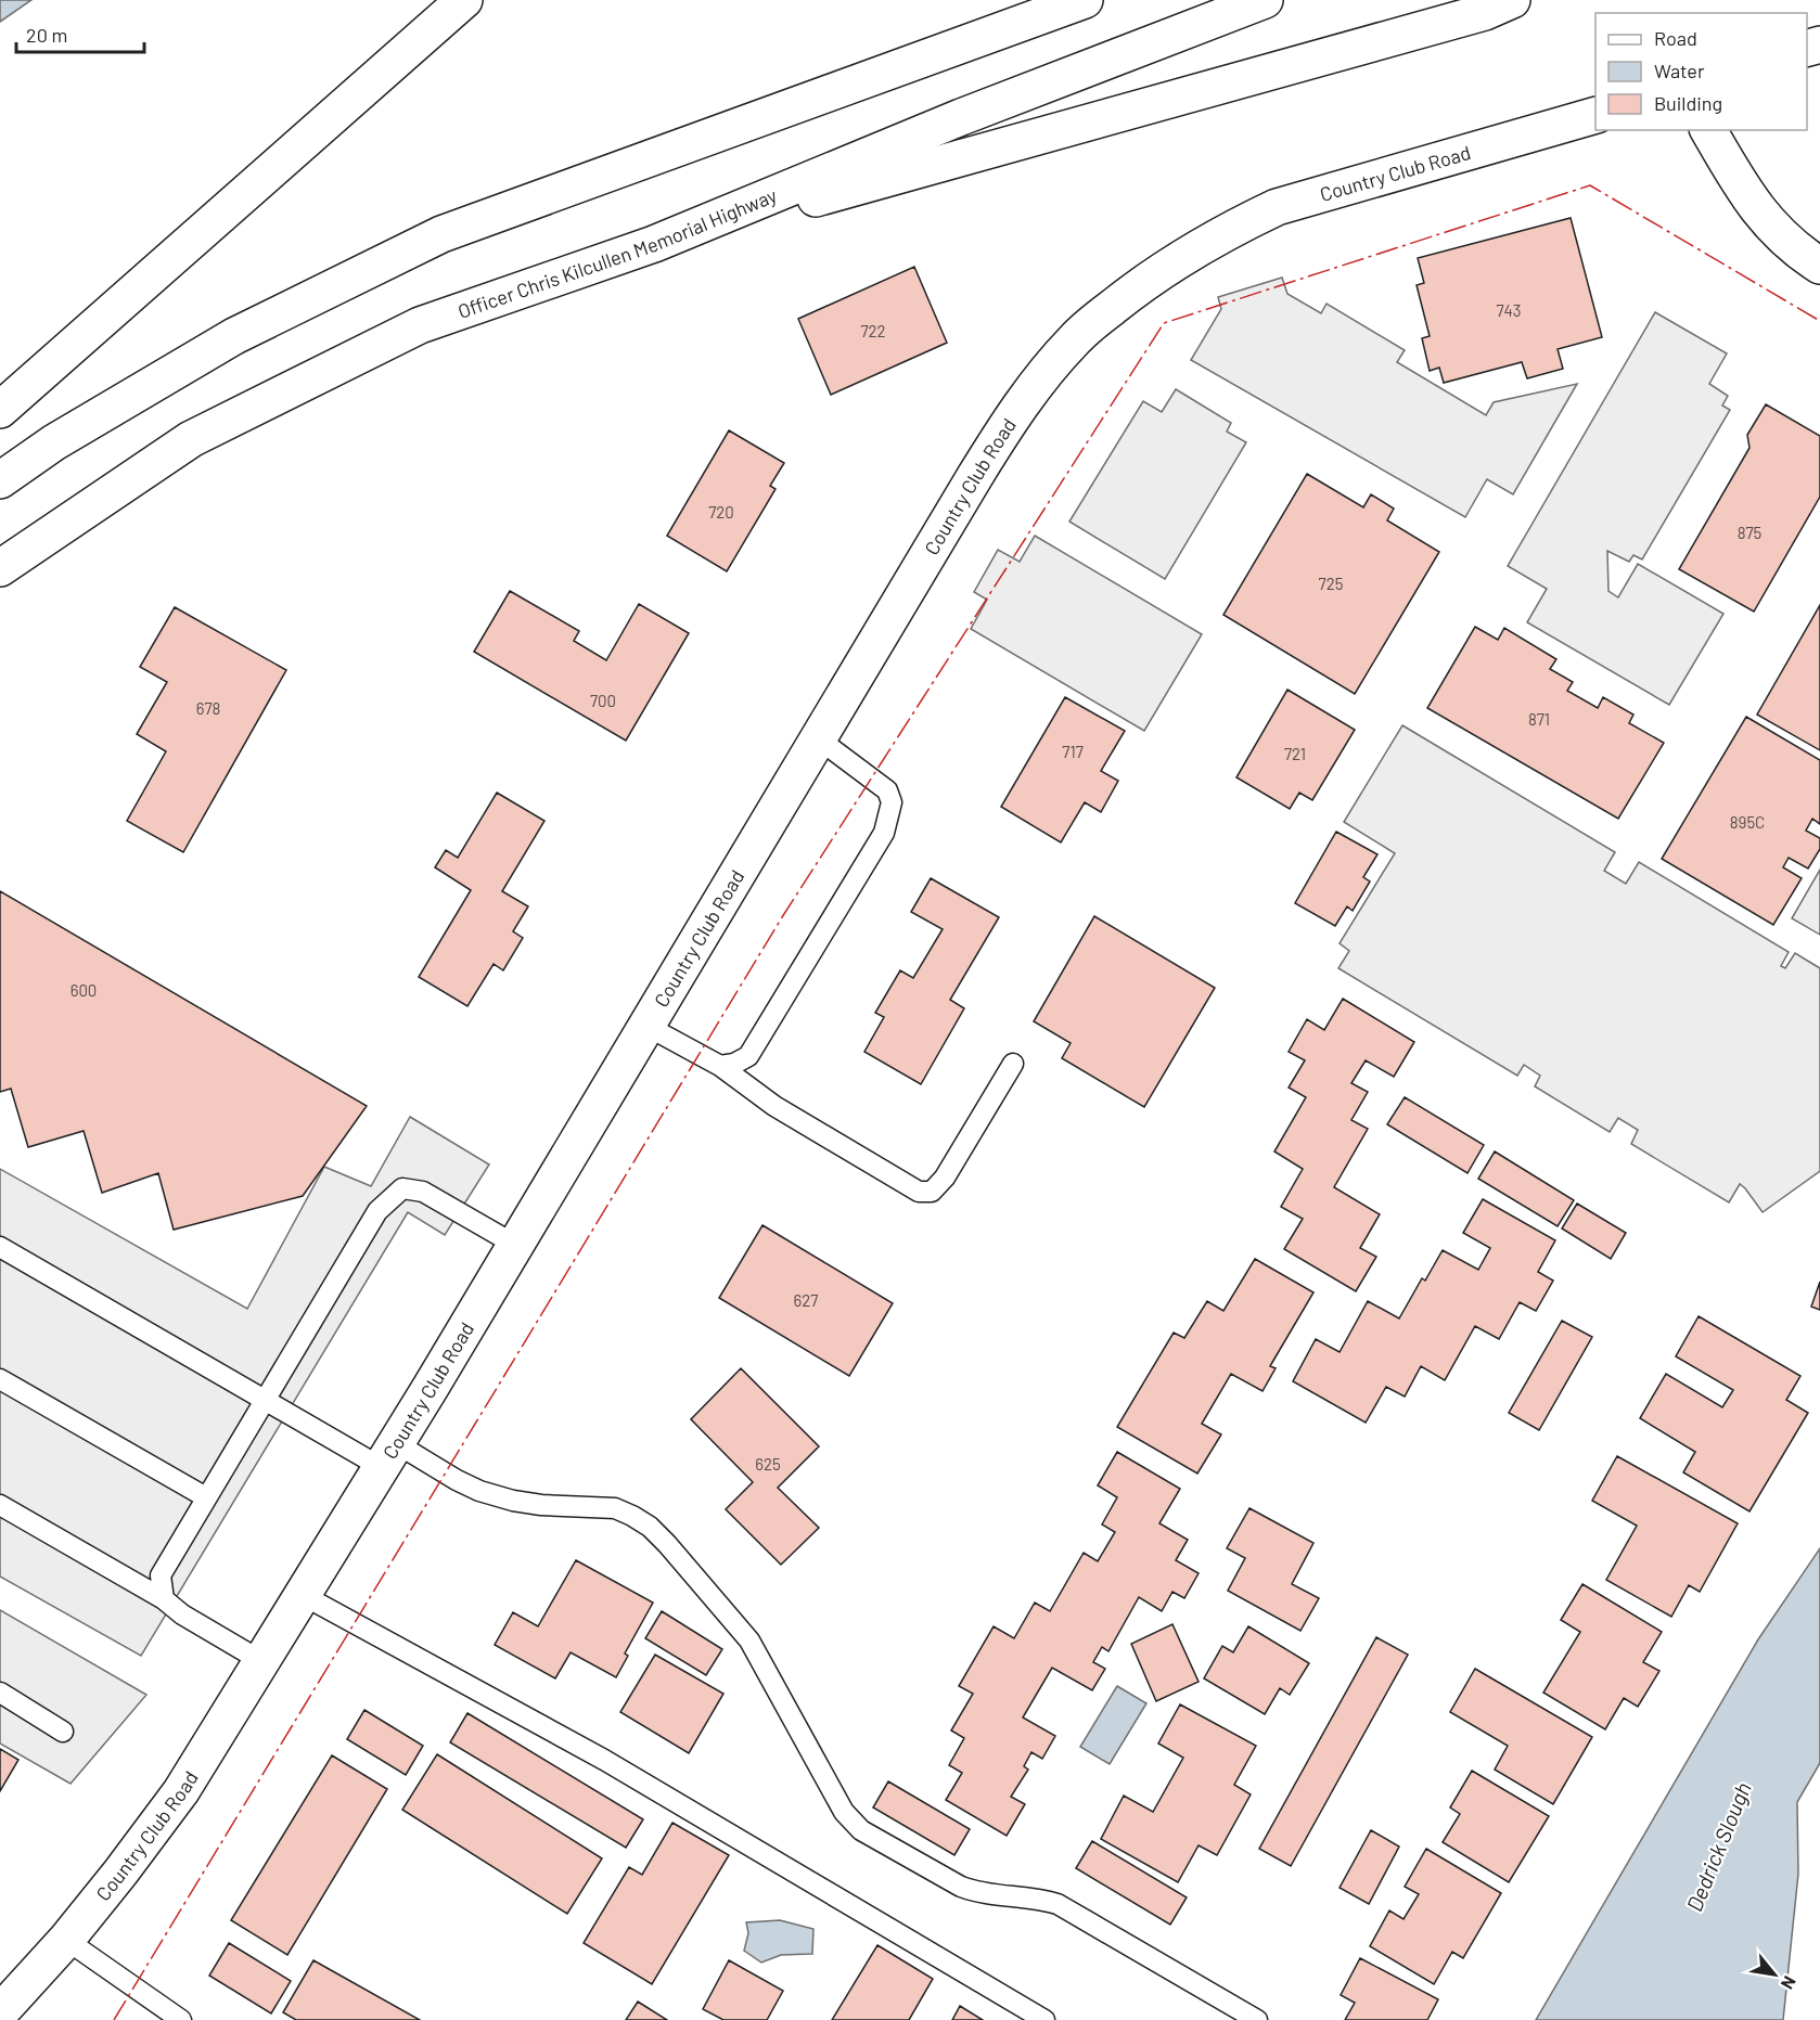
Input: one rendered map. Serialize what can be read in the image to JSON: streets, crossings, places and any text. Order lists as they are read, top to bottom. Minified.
{"streets":{"main road":["Country Club Road","Officer Chris Kilcullen Memorial Highway"]},"water":["Dedrick Slough"],"house_numbers":["743","722","720","875","725","700","678","871","717","721","895C","600","627","625"],"legend":["Road","Water","Building"],"scale_bar":"20 m","north":"bottom right"}
